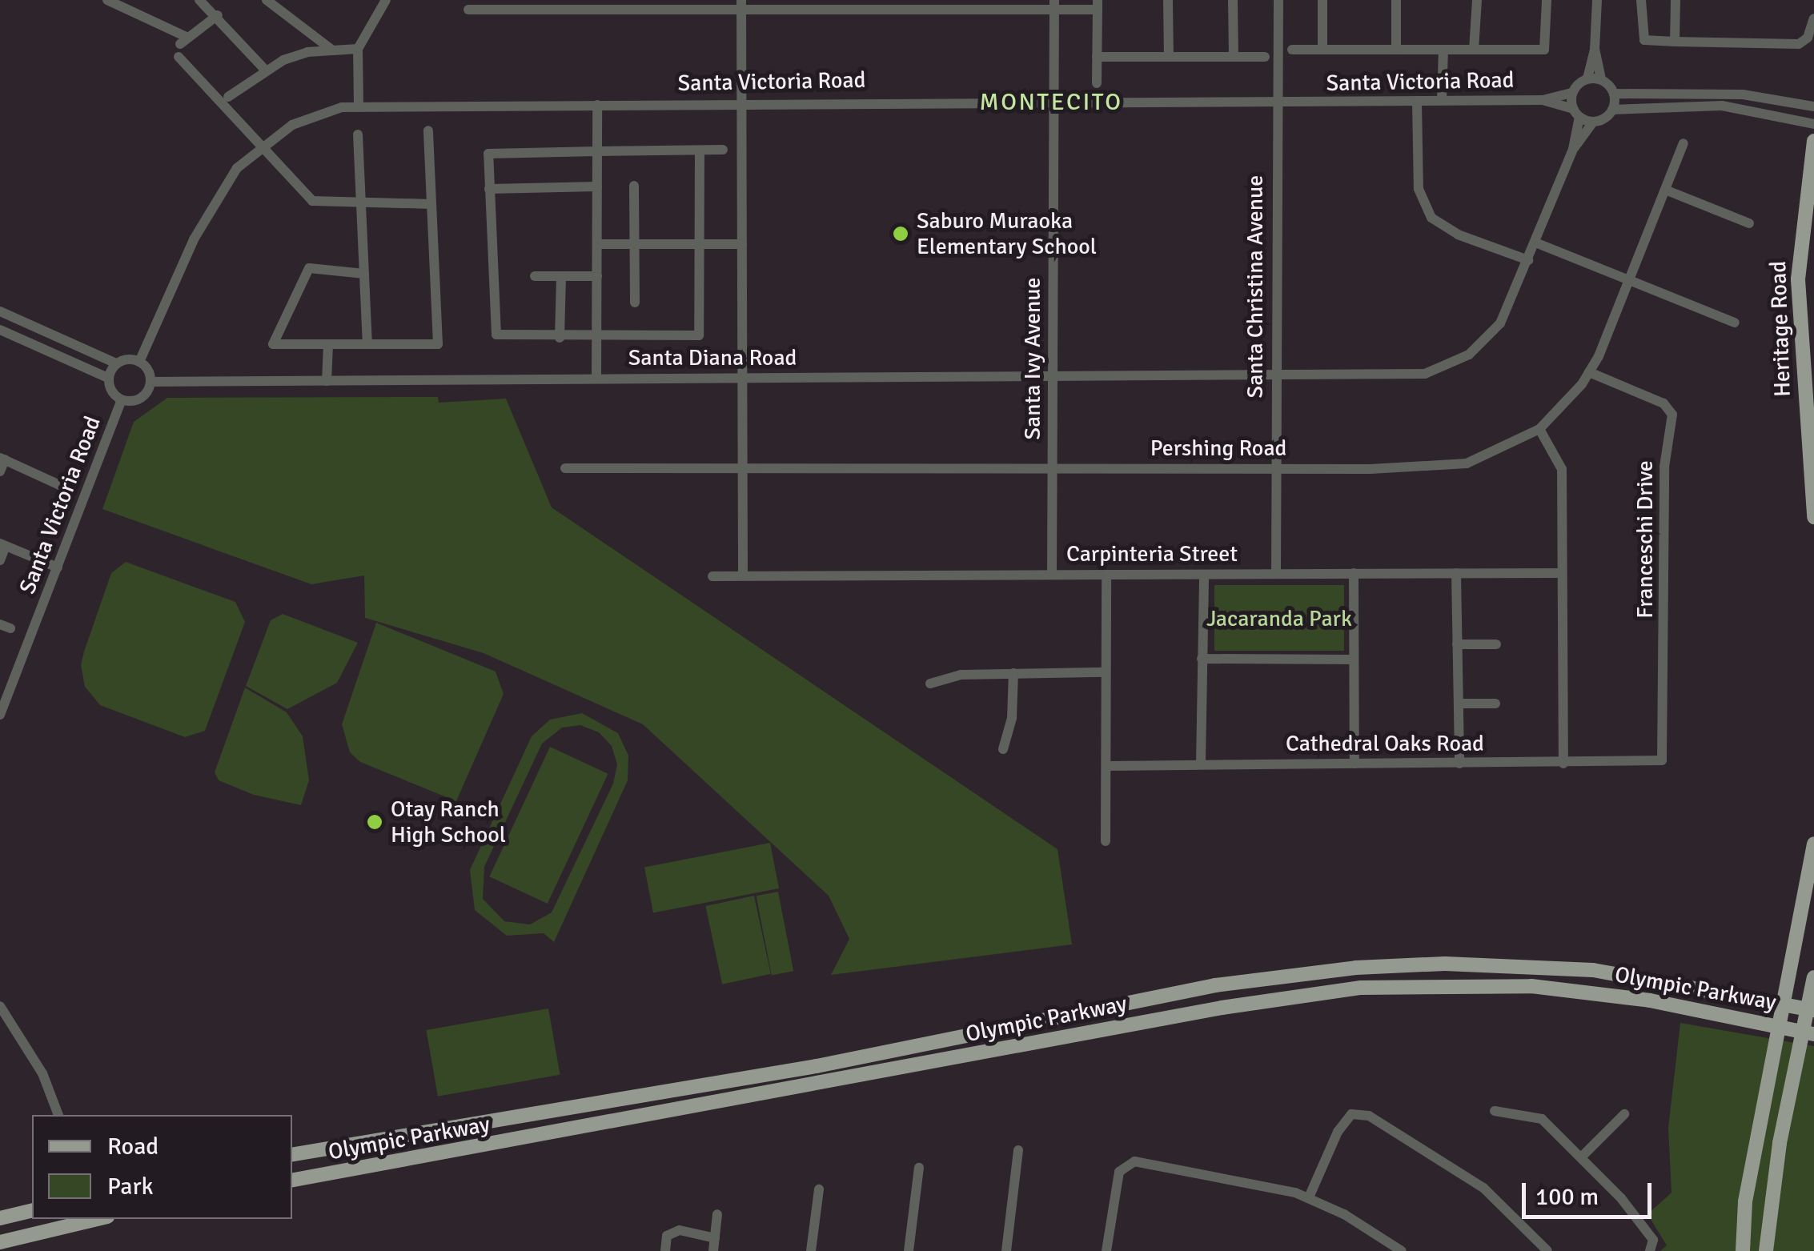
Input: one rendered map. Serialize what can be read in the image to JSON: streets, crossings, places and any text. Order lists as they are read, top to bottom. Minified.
{"streets":{"main road":["Heritage Road","Olympic Parkway"],"street":["Santa Victoria Road","Santa Christina Avenue","Santa Diana Road","Santa Ivy Avenue","Pershing Road","Franceschi Drive","Carpinteria Street","Cathedral Oaks Road"]},"crossings":[["Santa Victoria Road","Santa Christina Avenue"],["Santa Victoria Road","Santa Diana Road"],["Santa Victoria Road","Santa Ivy Avenue"],["Santa Christina Avenue","Santa Diana Road"],["Santa Christina Avenue","Pershing Road"],["Santa Christina Avenue","Carpinteria Street"],["Santa Diana Road","Santa Ivy Avenue"],["Santa Ivy Avenue","Pershing Road"],["Santa Ivy Avenue","Carpinteria Street"],["Pershing Road","Franceschi Drive"],["Franceschi Drive","Cathedral Oaks Road"]],"districts":["MONTECITO"],"parks":["Jacaranda Park"],"places":["Saburo Muraoka Elementary School","Otay Ranch High School"],"legend":["Road","Park"],"scale_bar":"100 m"}
